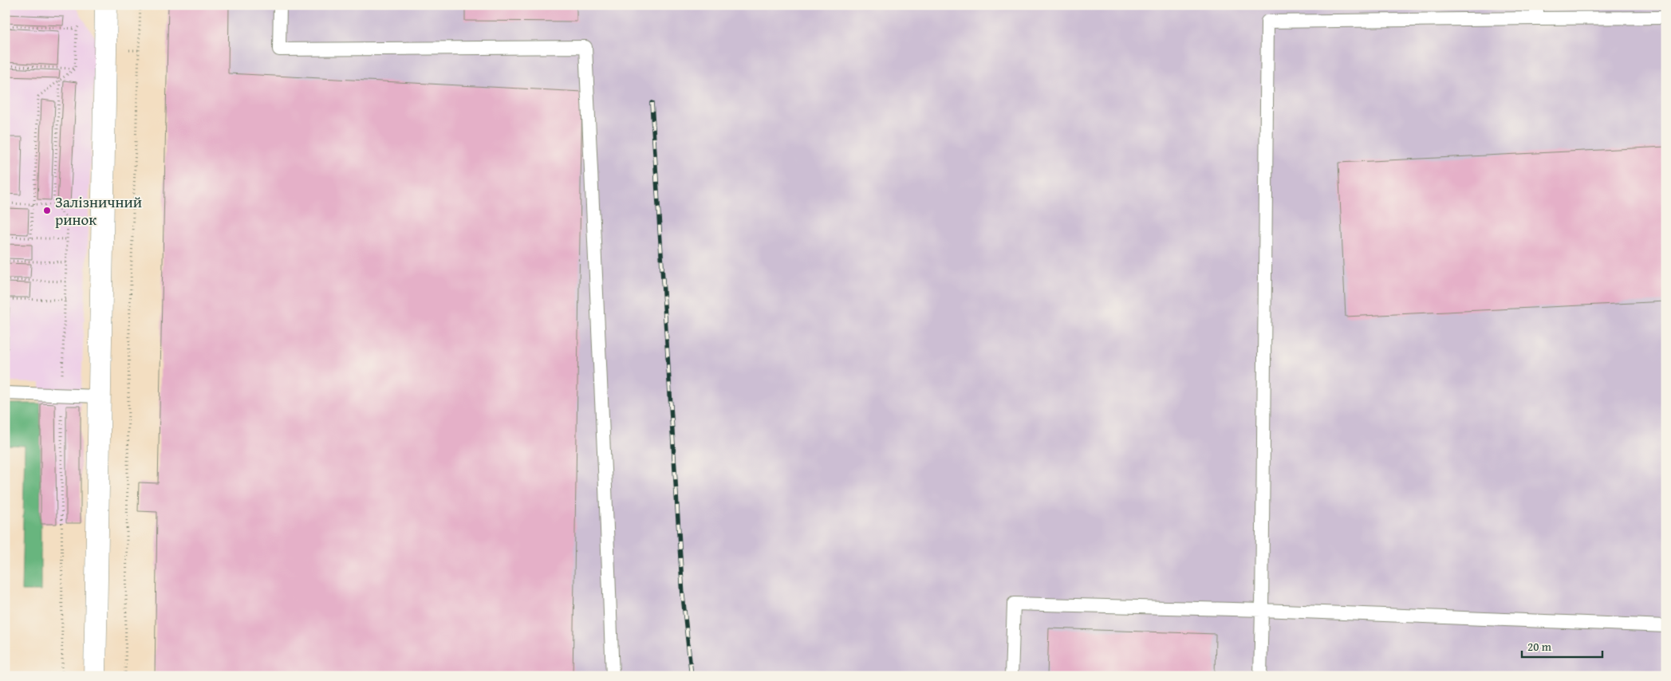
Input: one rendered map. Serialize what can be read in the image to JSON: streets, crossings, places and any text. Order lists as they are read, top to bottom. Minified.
{"places":["Залізничний ринок"],"scale_bar":"20 m"}
